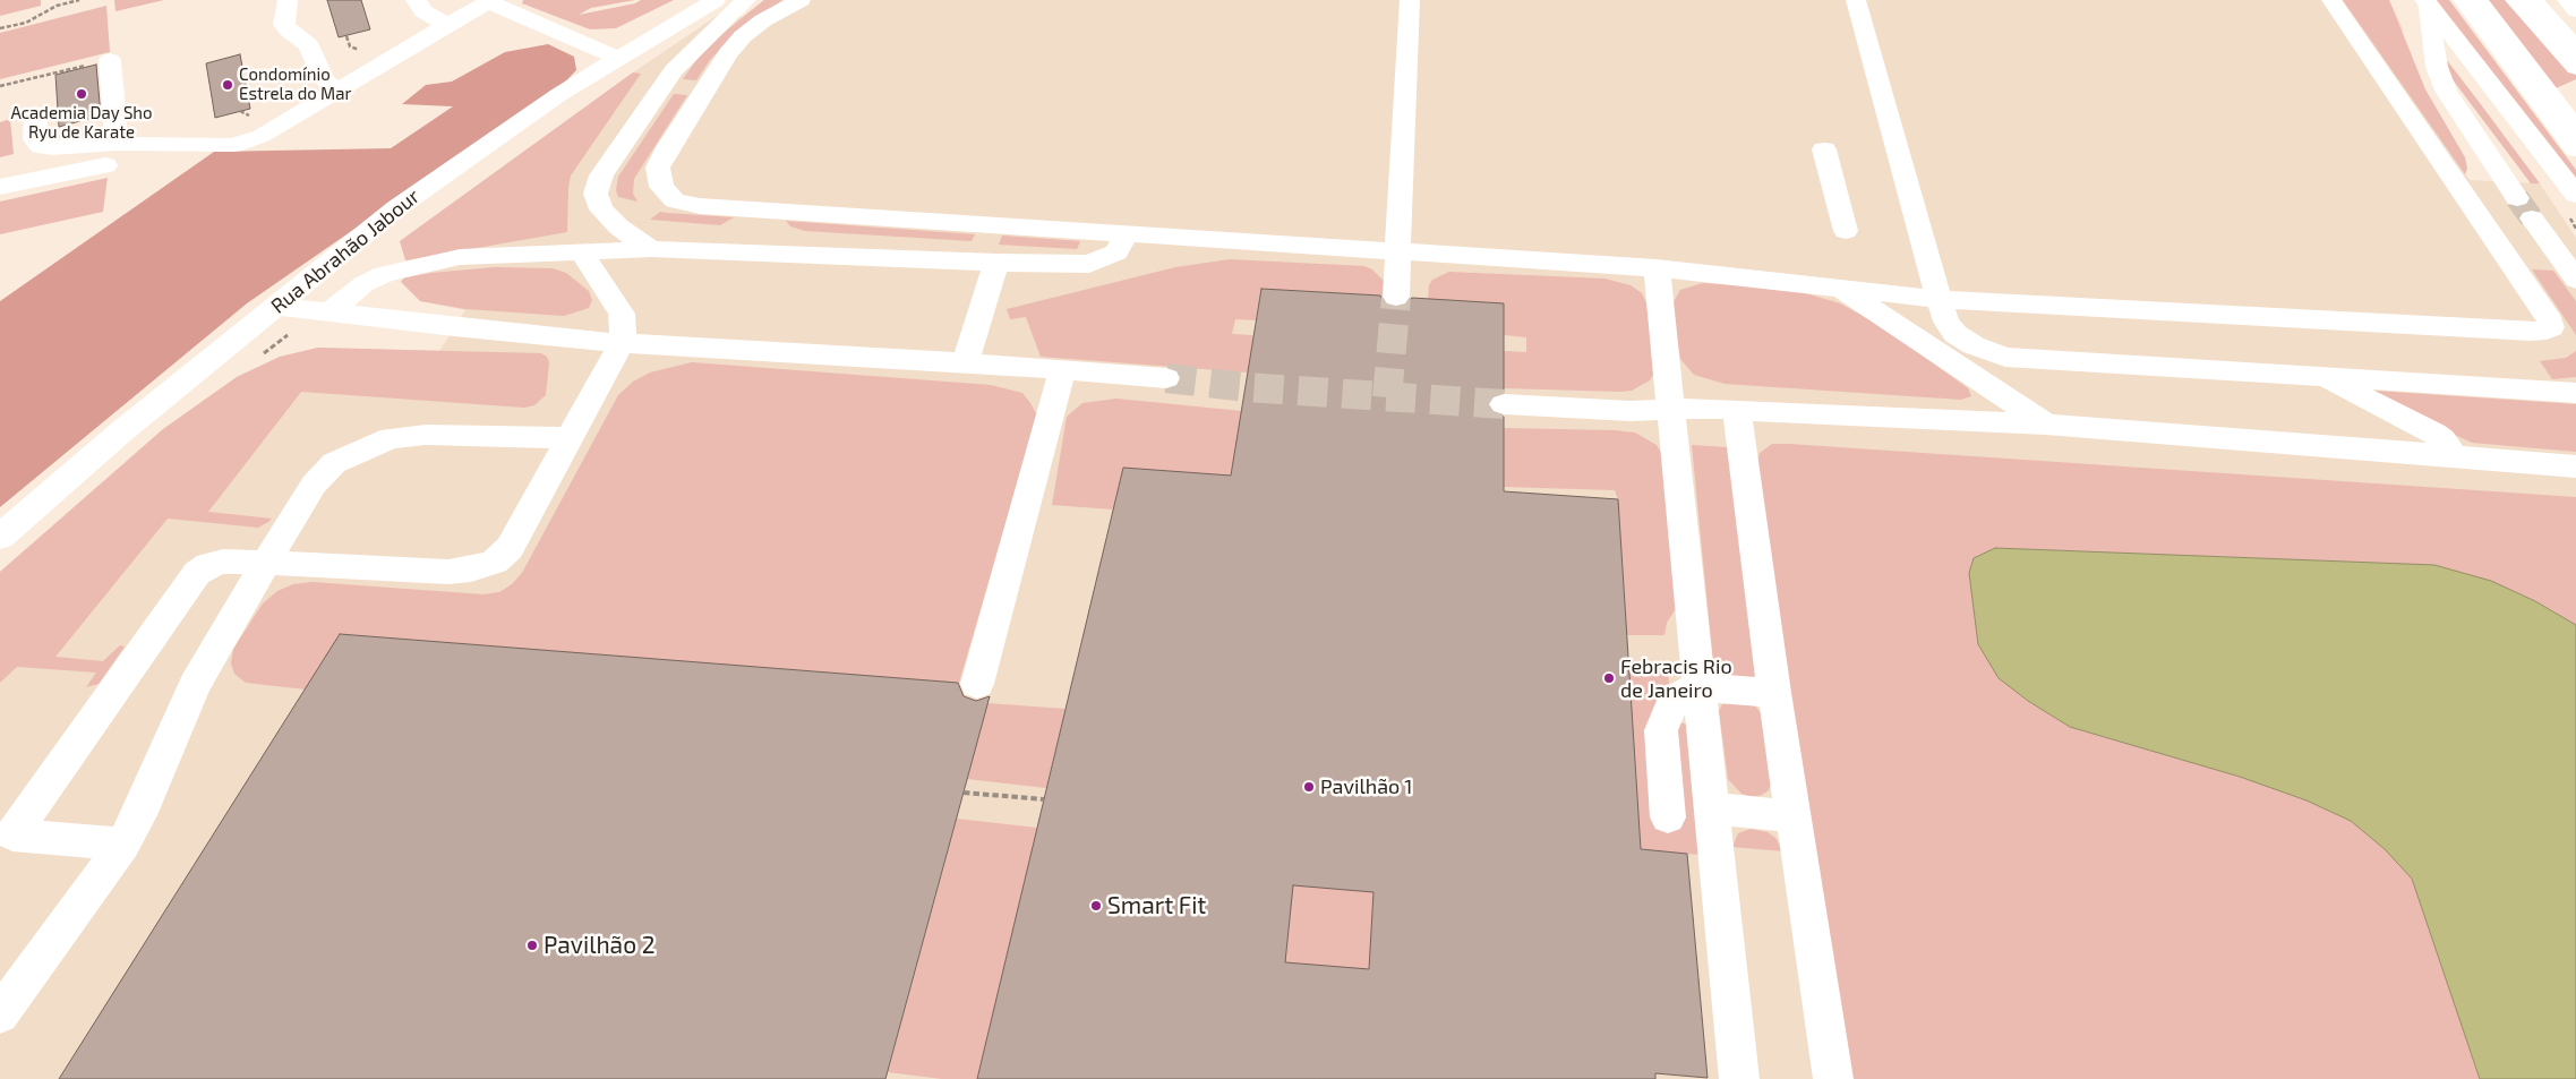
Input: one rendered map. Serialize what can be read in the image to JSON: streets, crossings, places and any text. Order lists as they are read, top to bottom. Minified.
{"streets":{"main road":["Rua Abrahão Jabour"]},"places":["Condomínio Estrela do Mar","Academia Day Sho Ryu de Karate","Febracis Rio de Janeiro","Pavilhão 1","Smart Fit","Pavilhão 2"]}
